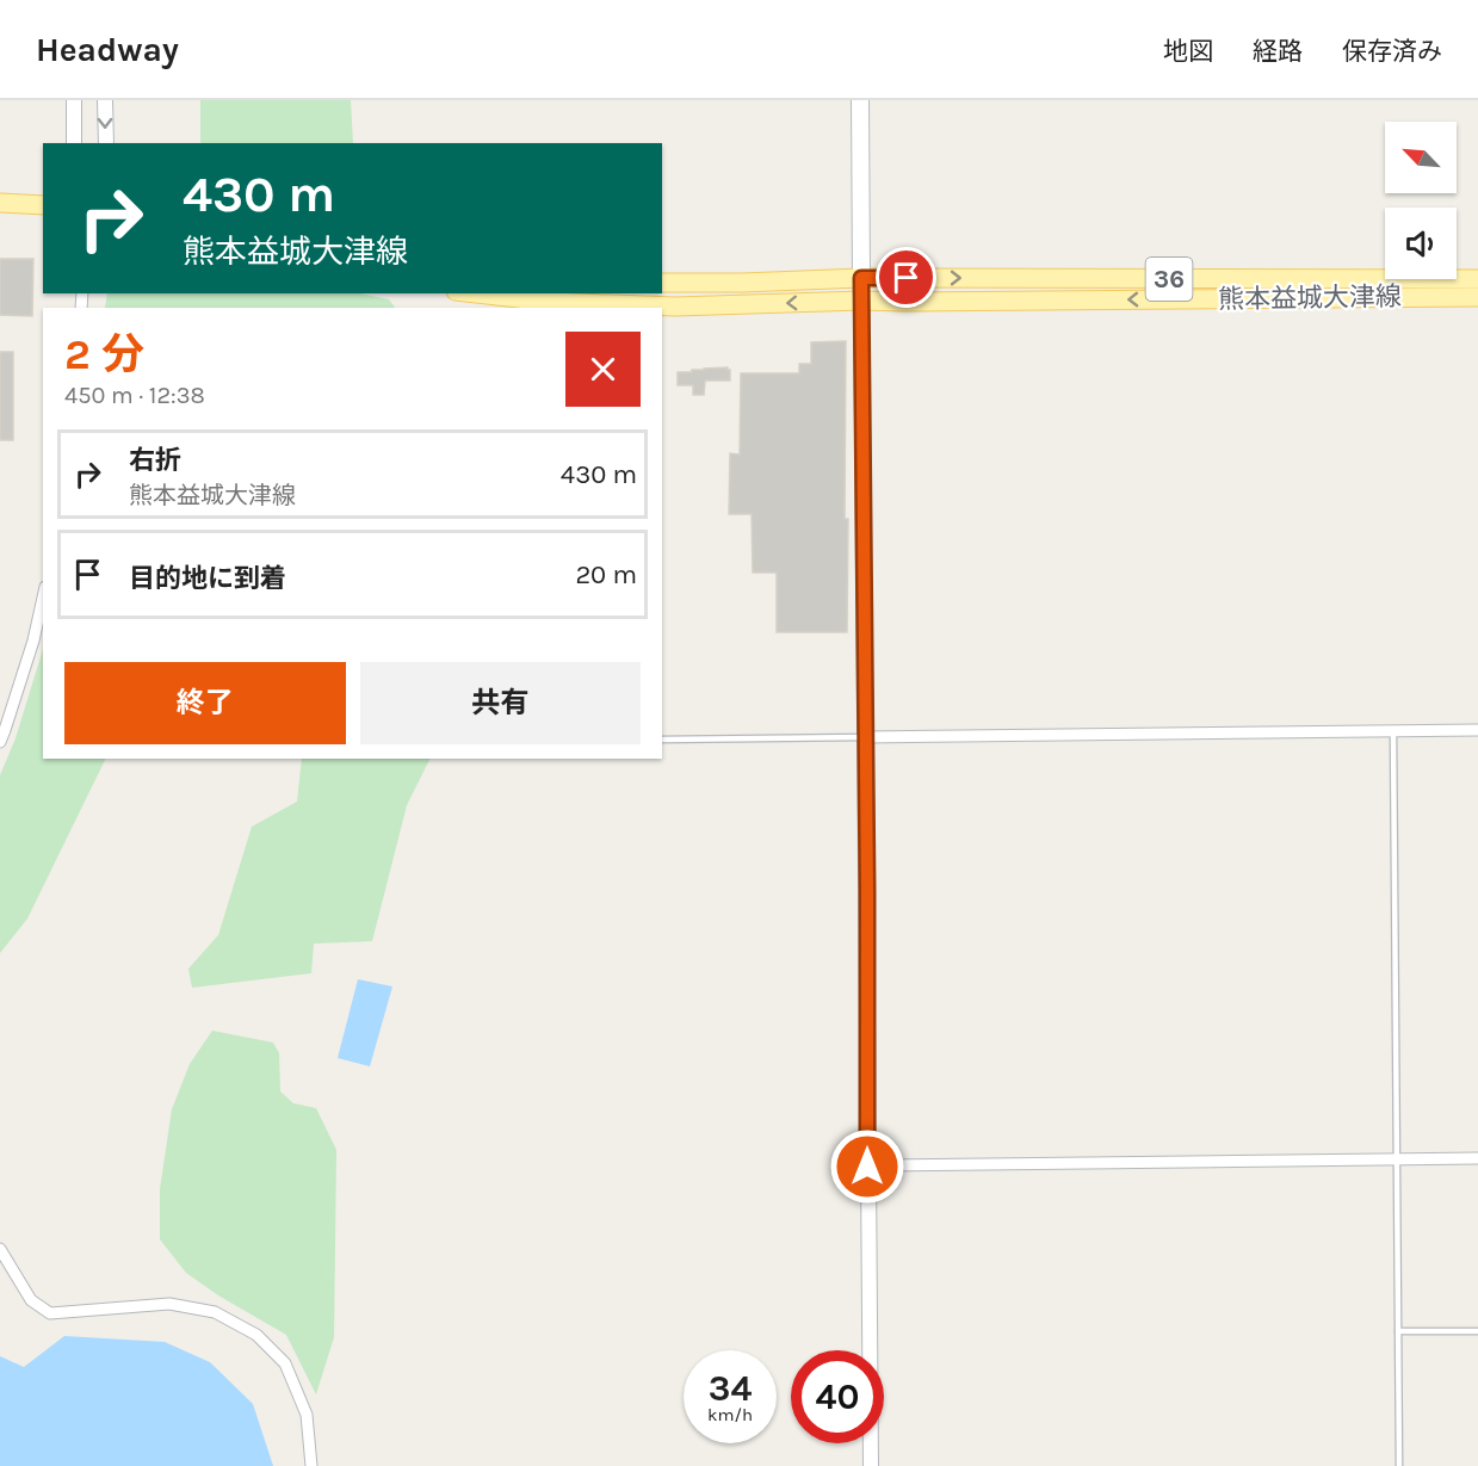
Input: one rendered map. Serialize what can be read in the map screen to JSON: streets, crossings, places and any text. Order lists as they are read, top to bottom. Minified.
{"streets":{"main road":["36","熊本益城大津線"]},"north":"top left","page":{"header":"Headway","nav":["地図","経路","保存済み"],"turn":["430 m","熊本益城大津線"],"heading":["2 分","450 m · 12:38"],"list":[{"name":"右折","note":"熊本益城大津線","value":"430 m"},{"name":"目的地に到着","value":"20 m"}],"buttons":["終了","共有"],"speed":"34 km/h","limit":"40"}}
